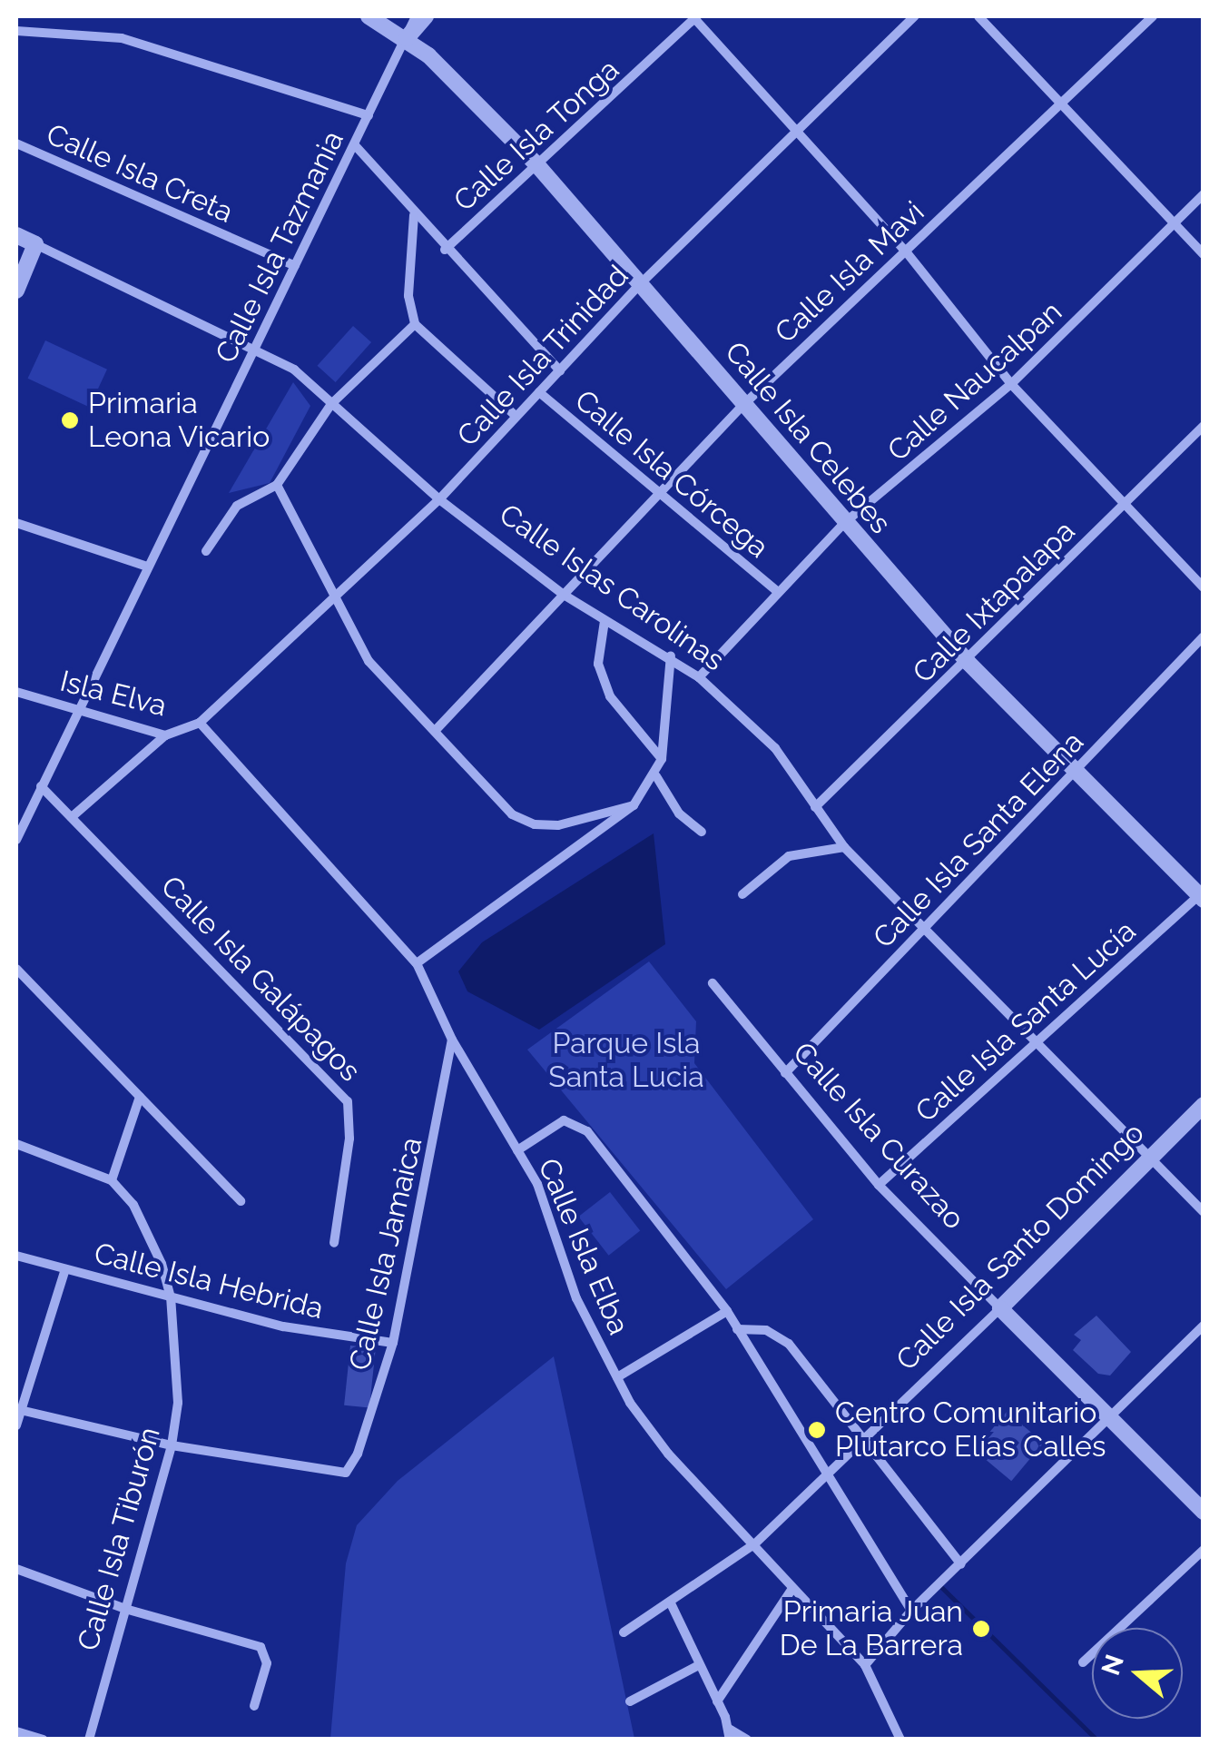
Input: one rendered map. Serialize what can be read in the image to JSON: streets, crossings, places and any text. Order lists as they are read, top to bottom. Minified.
{"streets":{"street":["Calle Isla Tonga","Calle Isla Creta","Calle Isla Tazmania","Calle Isla Mavi","Calle Isla Trinidad","Calle Naucalpan","Calle Isla Celebes","Calle Isla Córcega","Calle Islas Carolinas","Calle Ixtapalapa","Isla Elva","Calle Isla Santa Elena","Calle Isla Galápagos","Calle Isla Santa Lucía","Calle Isla Curazao","Calle Isla Elba","Calle Isla Santo Domingo","Calle Isla Jamaica","Calle Isla Hebrida","Calle Isla Tiburón"]},"crossings":[["Calle Isla Tonga","Calle Isla Celebes"],["Calle Isla Tonga","Calle Isla Córcega"],["Calle Isla Creta","Calle Isla Tazmania"],["Calle Isla Tazmania","Calle Isla Celebes"],["Calle Isla Tazmania","Calle Isla Córcega"],["Calle Isla Tazmania","Calle Islas Carolinas"],["Calle Isla Tazmania","Isla Elva"],["Calle Isla Tazmania","Calle Isla Galápagos"],["Calle Isla Mavi","Calle Isla Celebes"],["Calle Isla Mavi","Calle Isla Córcega"],["Calle Isla Mavi","Calle Islas Carolinas"],["Calle Isla Trinidad","Calle Isla Celebes"],["Calle Isla Trinidad","Calle Isla Córcega"],["Calle Isla Trinidad","Calle Islas Carolinas"],["Calle Isla Trinidad","Isla Elva"],["Calle Isla Trinidad","Calle Isla Elba"],["Calle Naucalpan","Calle Isla Celebes"],["Calle Naucalpan","Calle Isla Córcega"],["Calle Naucalpan","Calle Islas Carolinas"],["Calle Isla Celebes","Calle Ixtapalapa"],["Calle Isla Celebes","Calle Isla Santa Elena"],["Calle Isla Celebes","Calle Isla Santa Lucía"],["Calle Islas Carolinas","Calle Ixtapalapa"],["Calle Islas Carolinas","Calle Isla Santa Elena"],["Calle Islas Carolinas","Calle Isla Santa Lucía"],["Calle Islas Carolinas","Calle Isla Santo Domingo"],["Isla Elva","Calle Isla Elba"],["Calle Isla Santa Elena","Calle Isla Curazao"],["Calle Isla Santa Lucía","Calle Isla Curazao"],["Calle Isla Curazao","Calle Isla Santo Domingo"],["Calle Isla Elba","Calle Isla Santo Domingo"],["Calle Isla Elba","Calle Isla Jamaica"],["Calle Isla Jamaica","Calle Isla Hebrida"],["Calle Isla Jamaica","Calle Isla Tiburón"],["Calle Isla Hebrida","Calle Isla Tiburón"]],"parks":["Parque Isla Santa Lucia"],"places":["Primaria Leona Vicario","Centro Comunitario Plutarco Elías Calles","Primaria Juan De La Barrera"],"north":"left"}
